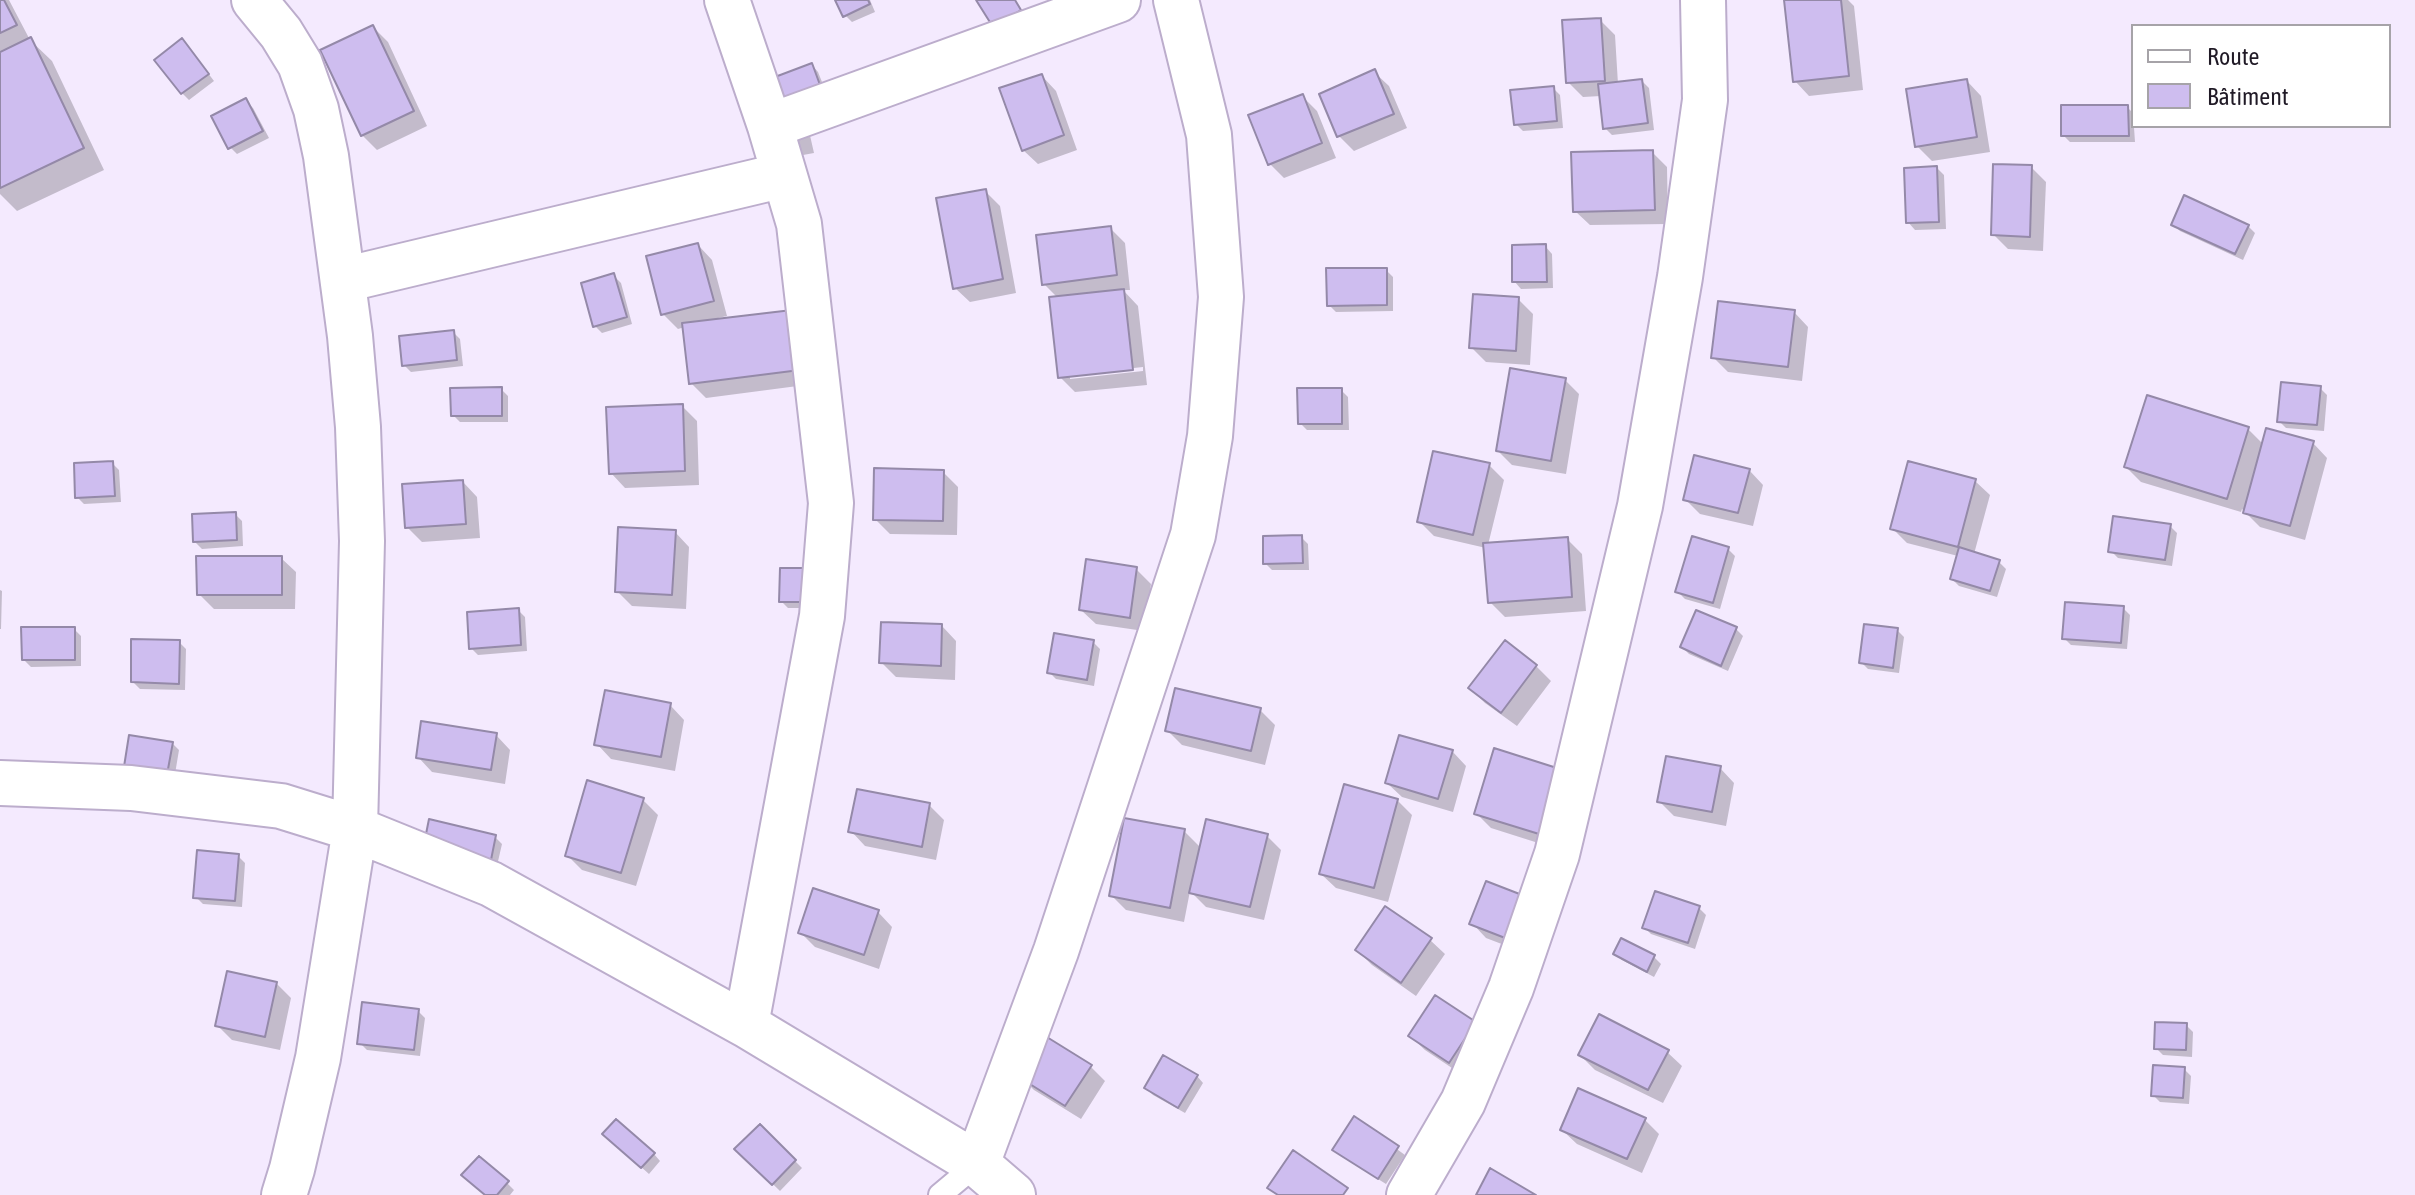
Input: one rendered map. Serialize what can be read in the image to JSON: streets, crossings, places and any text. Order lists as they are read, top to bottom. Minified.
{"legend":["Route","Bâtiment"]}
